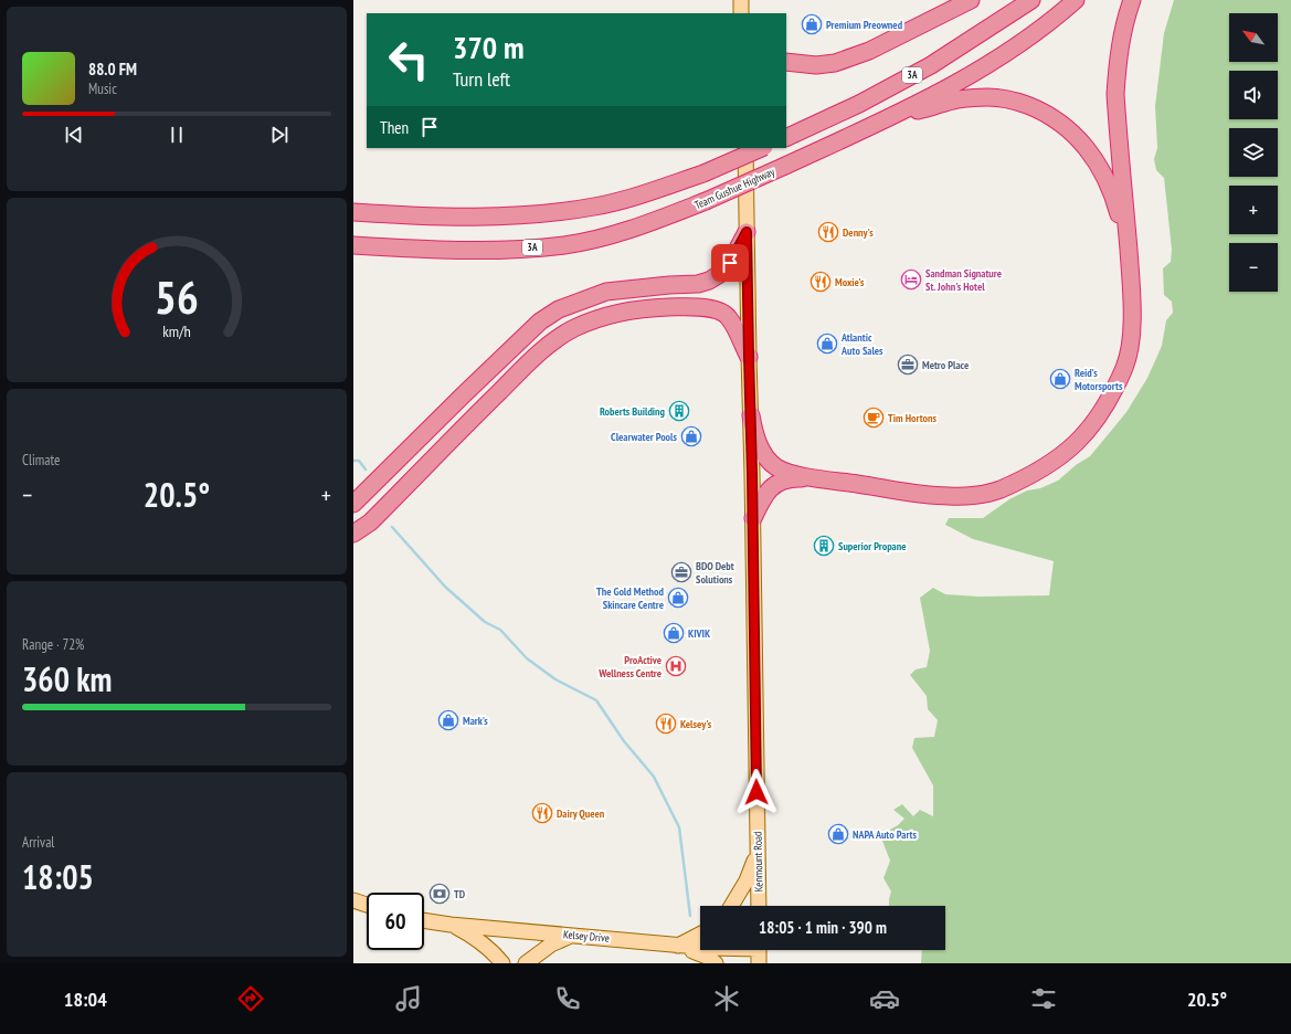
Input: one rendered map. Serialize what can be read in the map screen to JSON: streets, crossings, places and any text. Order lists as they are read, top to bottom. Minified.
{"streets":{"highway":["3A","Team Gushue Highway"],"main road":["Kenmount Road","Kelsey Drive"]},"places":{"shop":["Premium Preowned","Atlantic Auto Sales","Reid's Motorsports","Clearwater Pools","The Gold Method Skincare Centre","KIVIK","Mark's","NAPA Auto Parts"],"restaurant":["Denny's","Moxie's","Kelsey's","Dairy Queen"],"hotel":["Sandman Signature St. John's Hotel"],"office":["Metro Place","BDO Debt Solutions"],"building":["Roberts Building","Superior Propane"],"cafe":["Tim Hortons"],"hospital":["ProActive Wellness Centre"],"bank":["TD"]},"north":"top left","page":{"map_buttons":["+","−"],"turn":["370 m","Turn left"],"song":["88.0 FM","Music"],"then":"Then","tile":["Climate",["Range · 72%","360 km"],["Arrival","18:05"]],"heat":["−","20.5°","+"],"limit":"60","trip":"18:05 · 1 min · 390 m","tabs":["18:04","20.5°"],"gauge":["56","km/h"]}}
